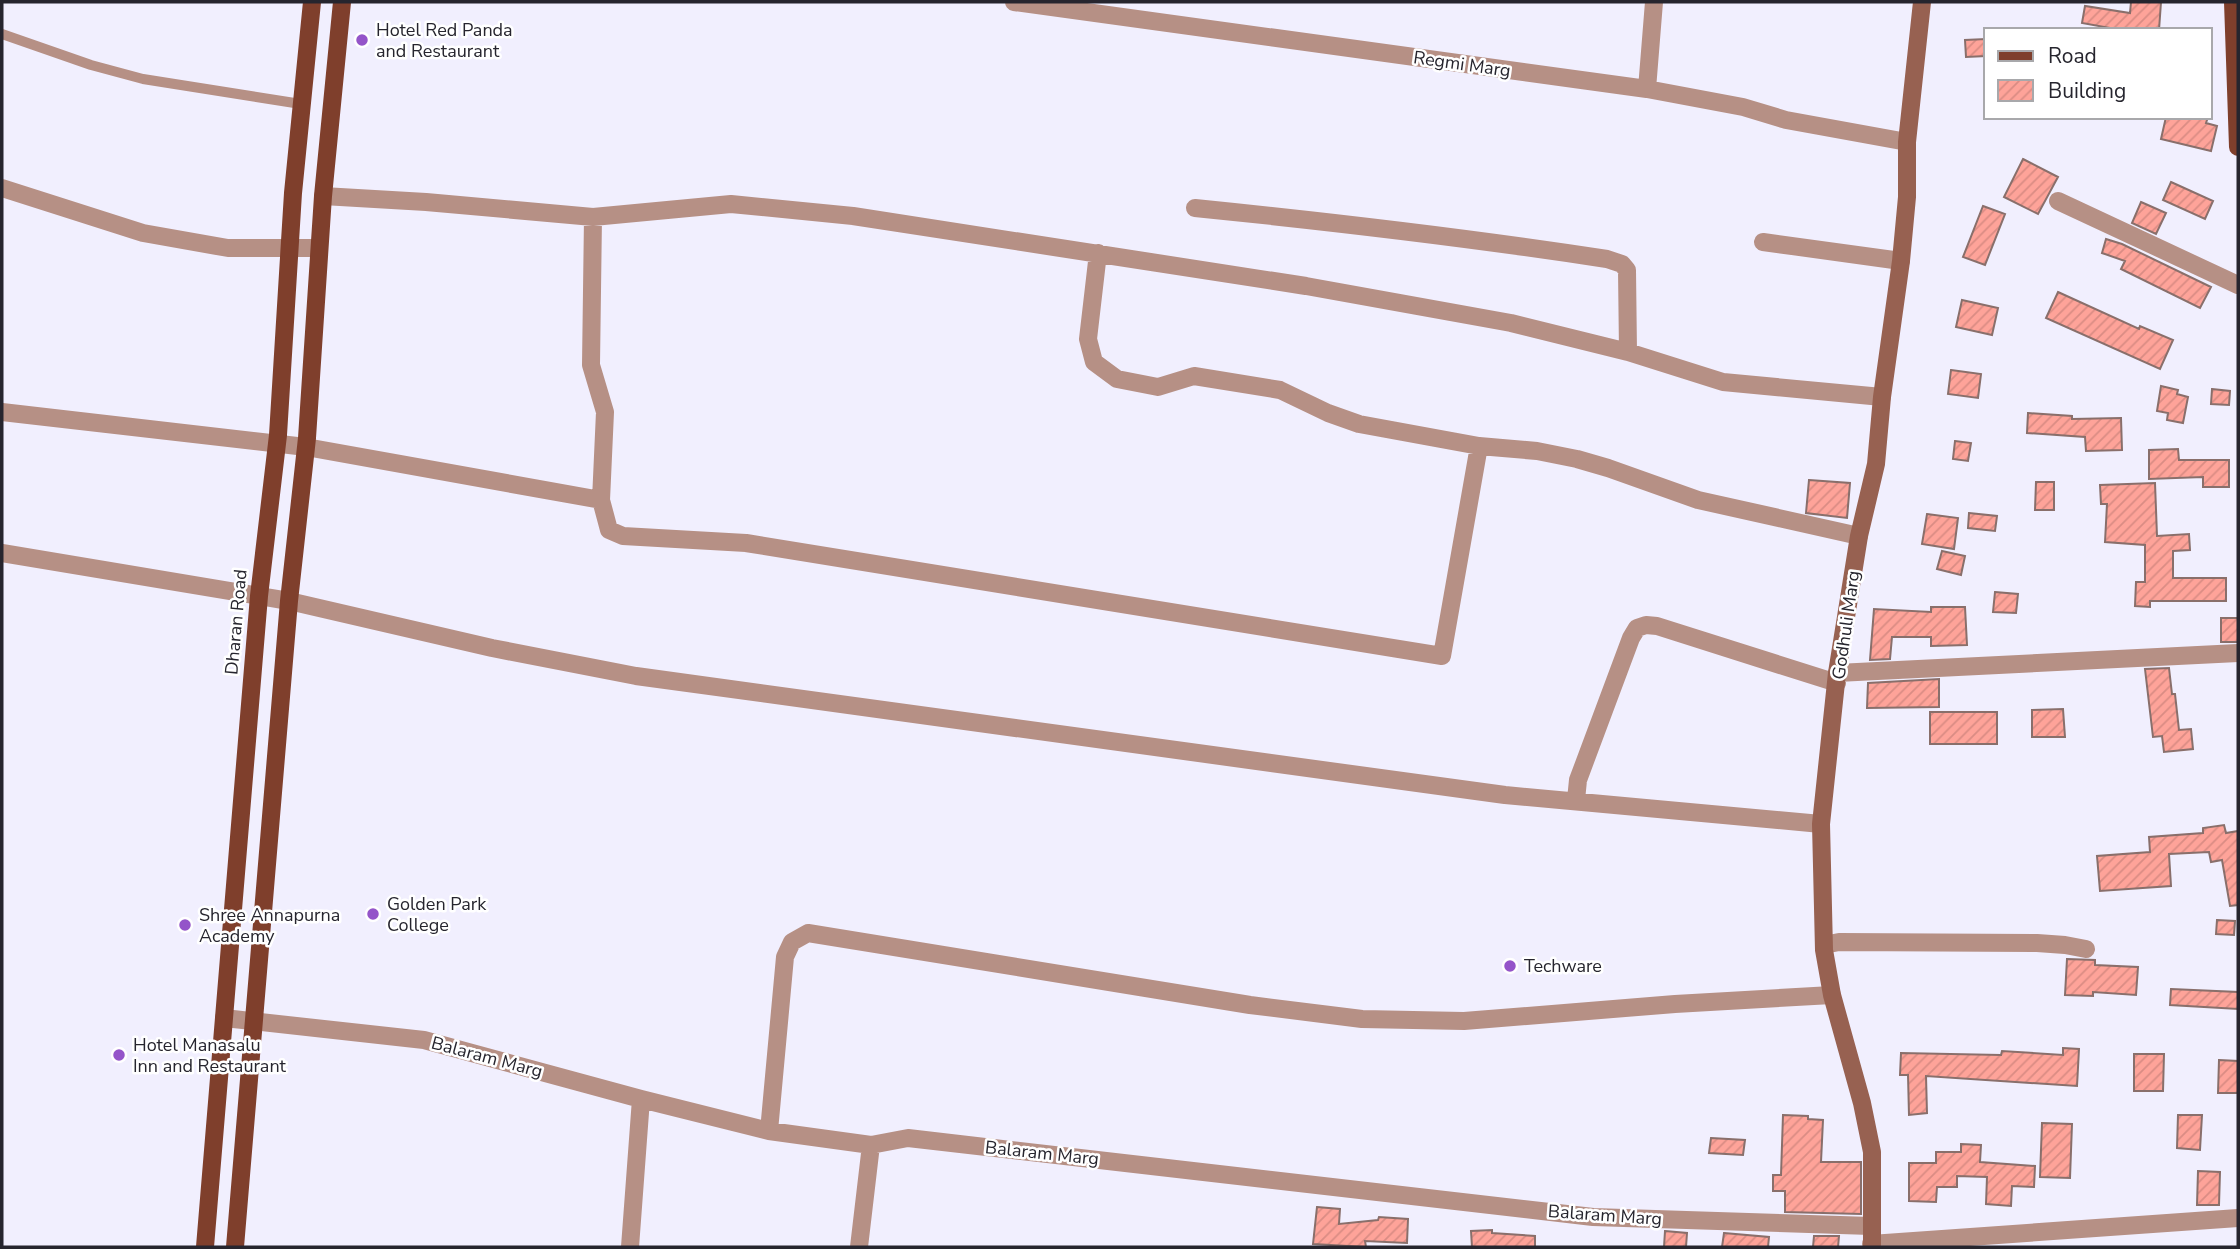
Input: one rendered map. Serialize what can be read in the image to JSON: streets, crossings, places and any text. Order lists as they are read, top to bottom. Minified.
{"streets":{"main road":["Dharan Road","Godhuli Marg"],"street":["Regmi Marg","Balaram Marg"]},"crossings":[["Regmi Marg","Godhuli Marg"],["Dharan Road","Balaram Marg"],["Godhuli Marg","Balaram Marg"]],"places":["Hotel Red Panda and Restaurant","Golden Park College","Shree Annapurna Academy","Techware","Hotel Manasalu Inn and Restaurant"],"legend":["Road","Building"]}
